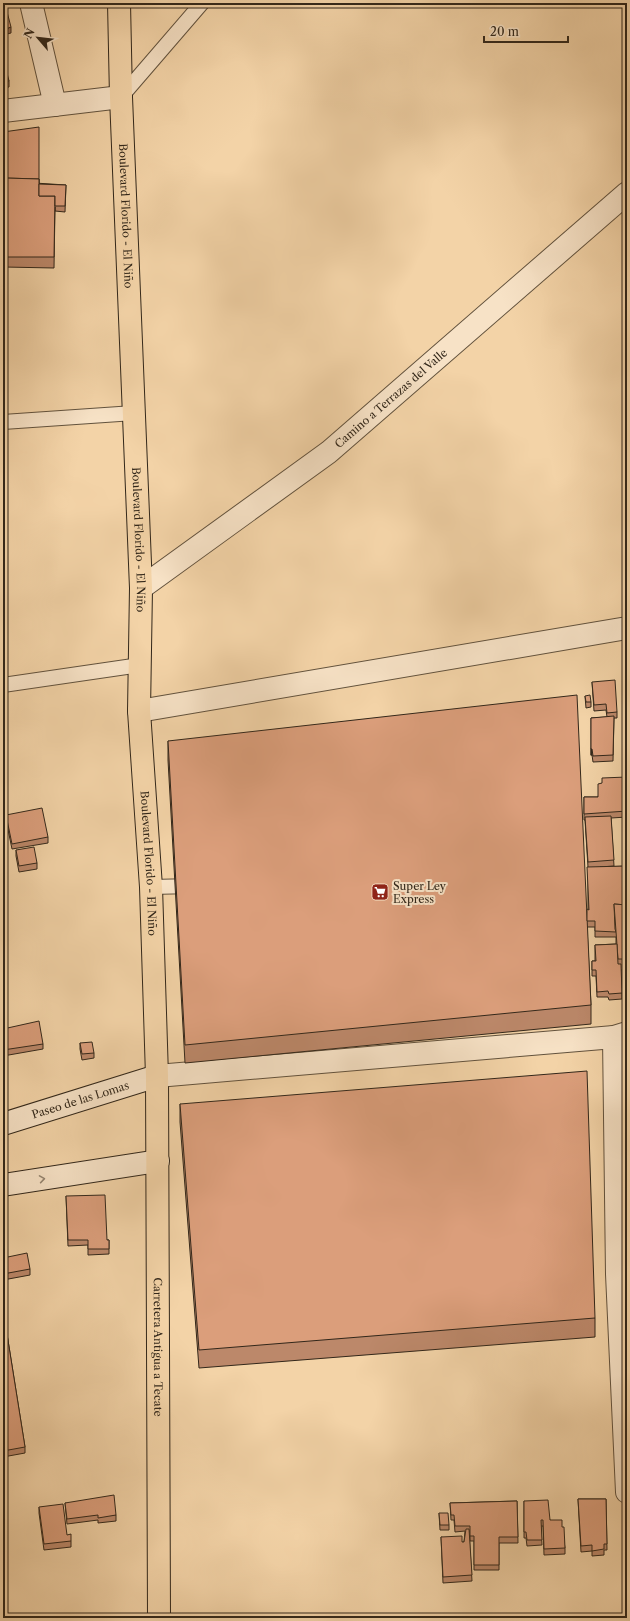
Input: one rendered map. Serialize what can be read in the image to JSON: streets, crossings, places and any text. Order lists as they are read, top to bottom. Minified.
{"streets":{"main road":["Boulevard Florido - El Niño","Carretera Antigua a Tecate"],"street":["Camino a Terrazas del Valle","Paseo de las Lomas"]},"crossings":[["Boulevard Florido - El Niño","Camino a Terrazas del Valle"],["Boulevard Florido - El Niño","Paseo de las Lomas"],["Boulevard Florido - El Niño","Carretera Antigua a Tecate"],["Paseo de las Lomas","Carretera Antigua a Tecate"]],"places":{"supermarket":["Super Ley Express"]},"scale_bar":"20 m","north":"top left"}
